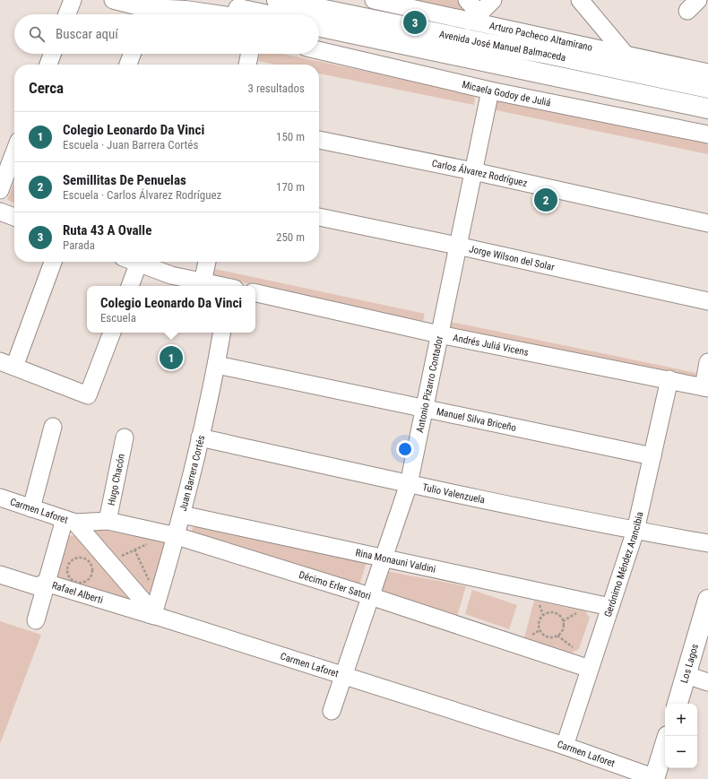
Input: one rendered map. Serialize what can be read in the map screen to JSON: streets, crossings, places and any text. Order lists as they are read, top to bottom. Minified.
{"streets":{"main road":["Avenida José Manuel Balmaceda","Los Lagos"],"street":["Arturo Pacheco Altamirano","Micaela Godoy de Juliá","Carlos Álvarez Rodríguez","Jorge Wilson del Solar","Andrés Juliá Vicens","Antonio Pizarro Contador","Manuel Silva Briceño","Juan Barrera Cortés","Hugo Chacón","Tulio Valenzuela","Carmen Laforet","Rina Monauni Valdini","Gerónimo Méndez Arancibia","Décimo Erler Satori","Rafael Alberti"]},"crossings":[["Micaela Godoy de Juliá","Antonio Pizarro Contador"],["Carlos Álvarez Rodríguez","Antonio Pizarro Contador"],["Jorge Wilson del Solar","Antonio Pizarro Contador"],["Andrés Juliá Vicens","Antonio Pizarro Contador"],["Andrés Juliá Vicens","Gerónimo Méndez Arancibia"],["Antonio Pizarro Contador","Manuel Silva Briceño"],["Antonio Pizarro Contador","Tulio Valenzuela"],["Antonio Pizarro Contador","Carmen Laforet"],["Antonio Pizarro Contador","Rina Monauni Valdini"],["Antonio Pizarro Contador","Décimo Erler Satori"],["Manuel Silva Briceño","Juan Barrera Cortés"],["Manuel Silva Briceño","Gerónimo Méndez Arancibia"],["Juan Barrera Cortés","Tulio Valenzuela"],["Juan Barrera Cortés","Carmen Laforet"],["Juan Barrera Cortés","Rina Monauni Valdini"],["Juan Barrera Cortés","Décimo Erler Satori"],["Juan Barrera Cortés","Rafael Alberti"],["Hugo Chacón","Décimo Erler Satori"],["Tulio Valenzuela","Gerónimo Méndez Arancibia"],["Carmen Laforet","Gerónimo Méndez Arancibia"],["Carmen Laforet","Décimo Erler Satori"],["Carmen Laforet","Rafael Alberti"],["Rina Monauni Valdini","Gerónimo Méndez Arancibia"],["Gerónimo Méndez Arancibia","Décimo Erler Satori"]],"page":{"pins":["3","2","1"],"search":"Buscar aquí","heading":["Cerca","3 resultados"],"list":[{"mark":"1","name":"Colegio Leonardo Da Vinci","note":"Escuela · Juan Barrera Cortés","value":"150 m"},{"mark":"2","name":"Semillitas De Penuelas","note":"Escuela · Carlos Álvarez Rodríguez","value":"170 m"},{"mark":"3","name":"Ruta 43 A Ovalle","note":"Parada","value":"250 m"}],"popup":["Colegio Leonardo Da Vinci","Escuela"],"map_buttons":["+","−"]}}
